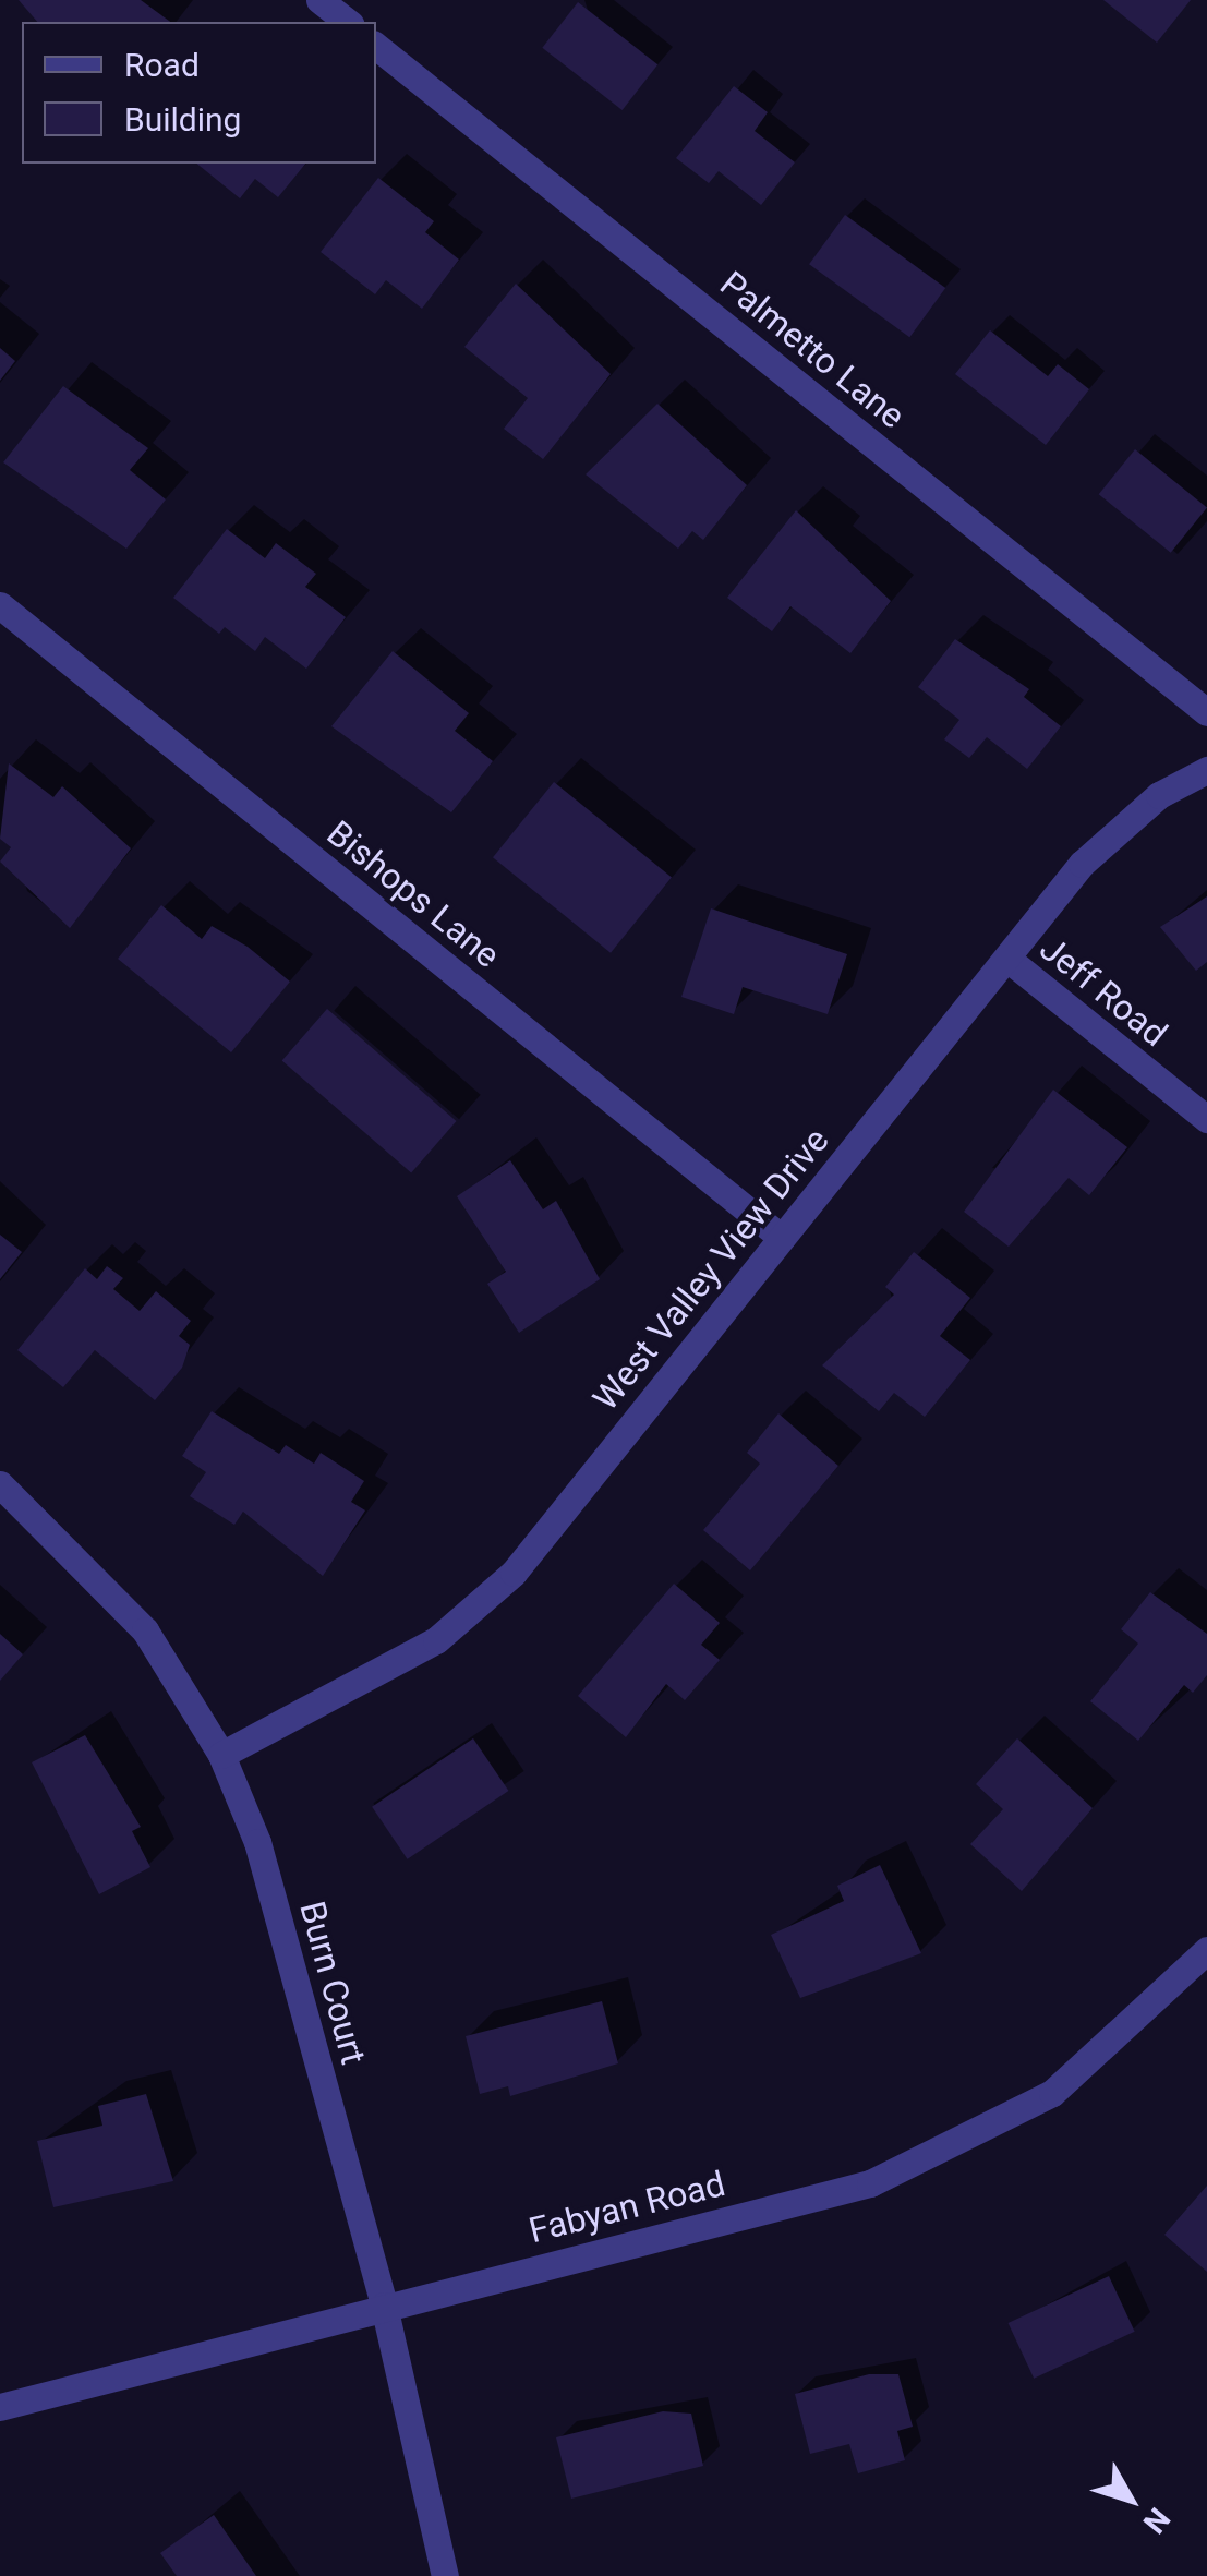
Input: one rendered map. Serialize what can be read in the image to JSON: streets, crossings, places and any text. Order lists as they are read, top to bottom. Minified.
{"streets":{"street":["Palmetto Lane","Bishops Lane","Jeff Road","West Valley View Drive","Burn Court","Fabyan Road"]},"crossings":[["Bishops Lane","West Valley View Drive"],["Jeff Road","West Valley View Drive"],["West Valley View Drive","Burn Court"],["Burn Court","Fabyan Road"]],"legend":["Road","Building"],"north":"bottom right"}
